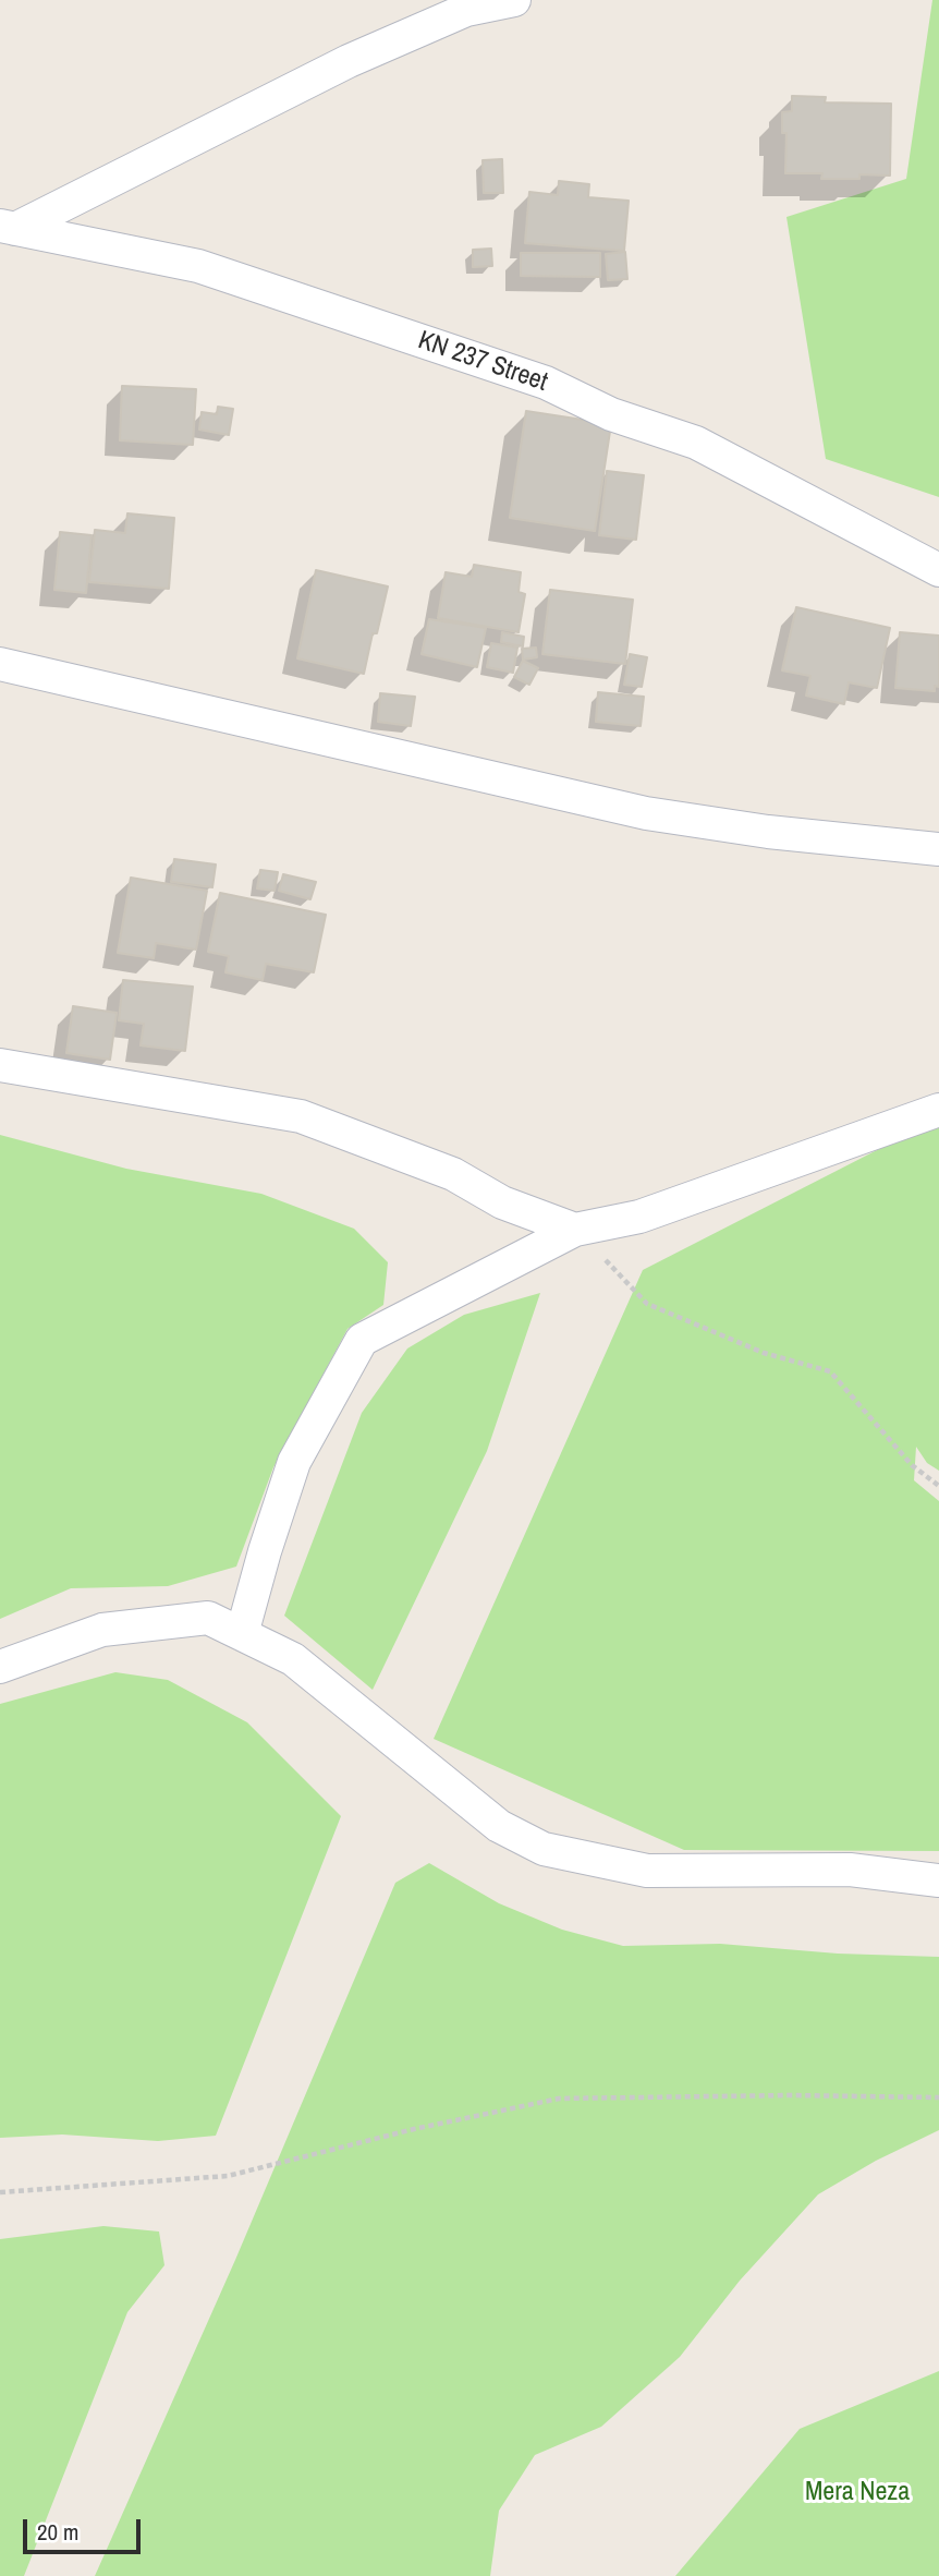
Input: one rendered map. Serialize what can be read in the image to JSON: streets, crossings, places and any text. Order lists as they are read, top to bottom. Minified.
{"streets":{"street":["KN 237 Street"]},"parks":["Mera Neza"],"scale_bar":"20 m"}
